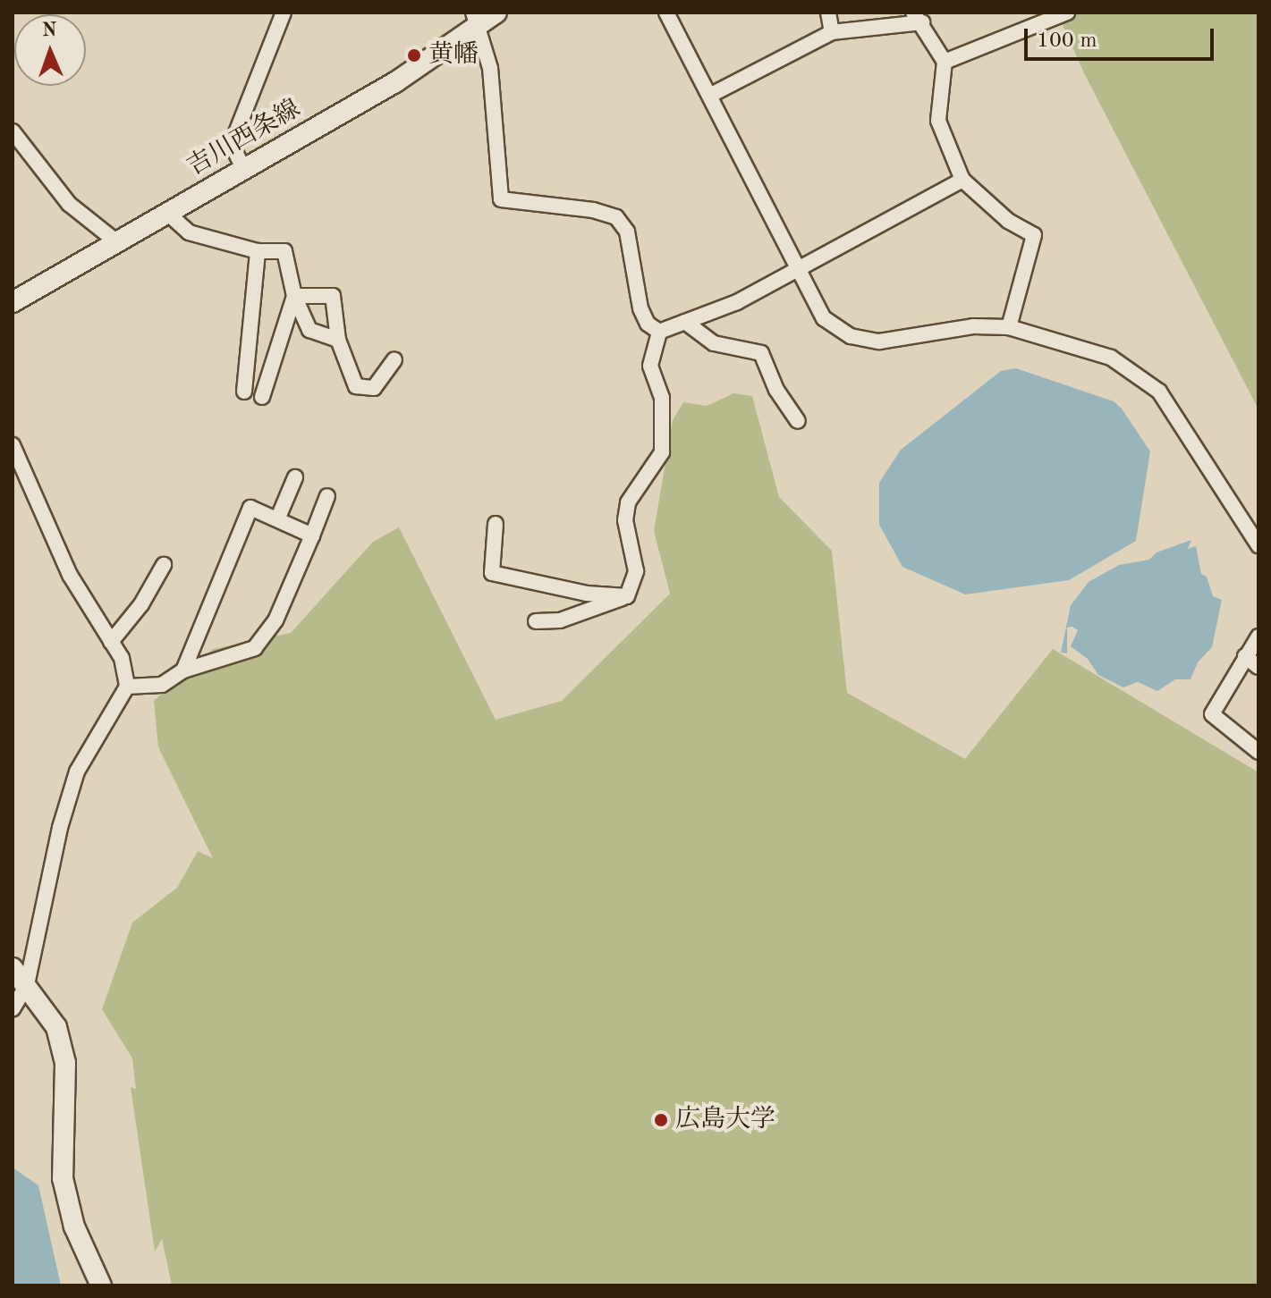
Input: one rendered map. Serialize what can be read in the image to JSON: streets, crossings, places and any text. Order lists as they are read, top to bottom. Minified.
{"streets":{"main road":["吉川西条線"]},"places":["黄幡","広島大学"],"scale_bar":"100 m","north":"top"}
